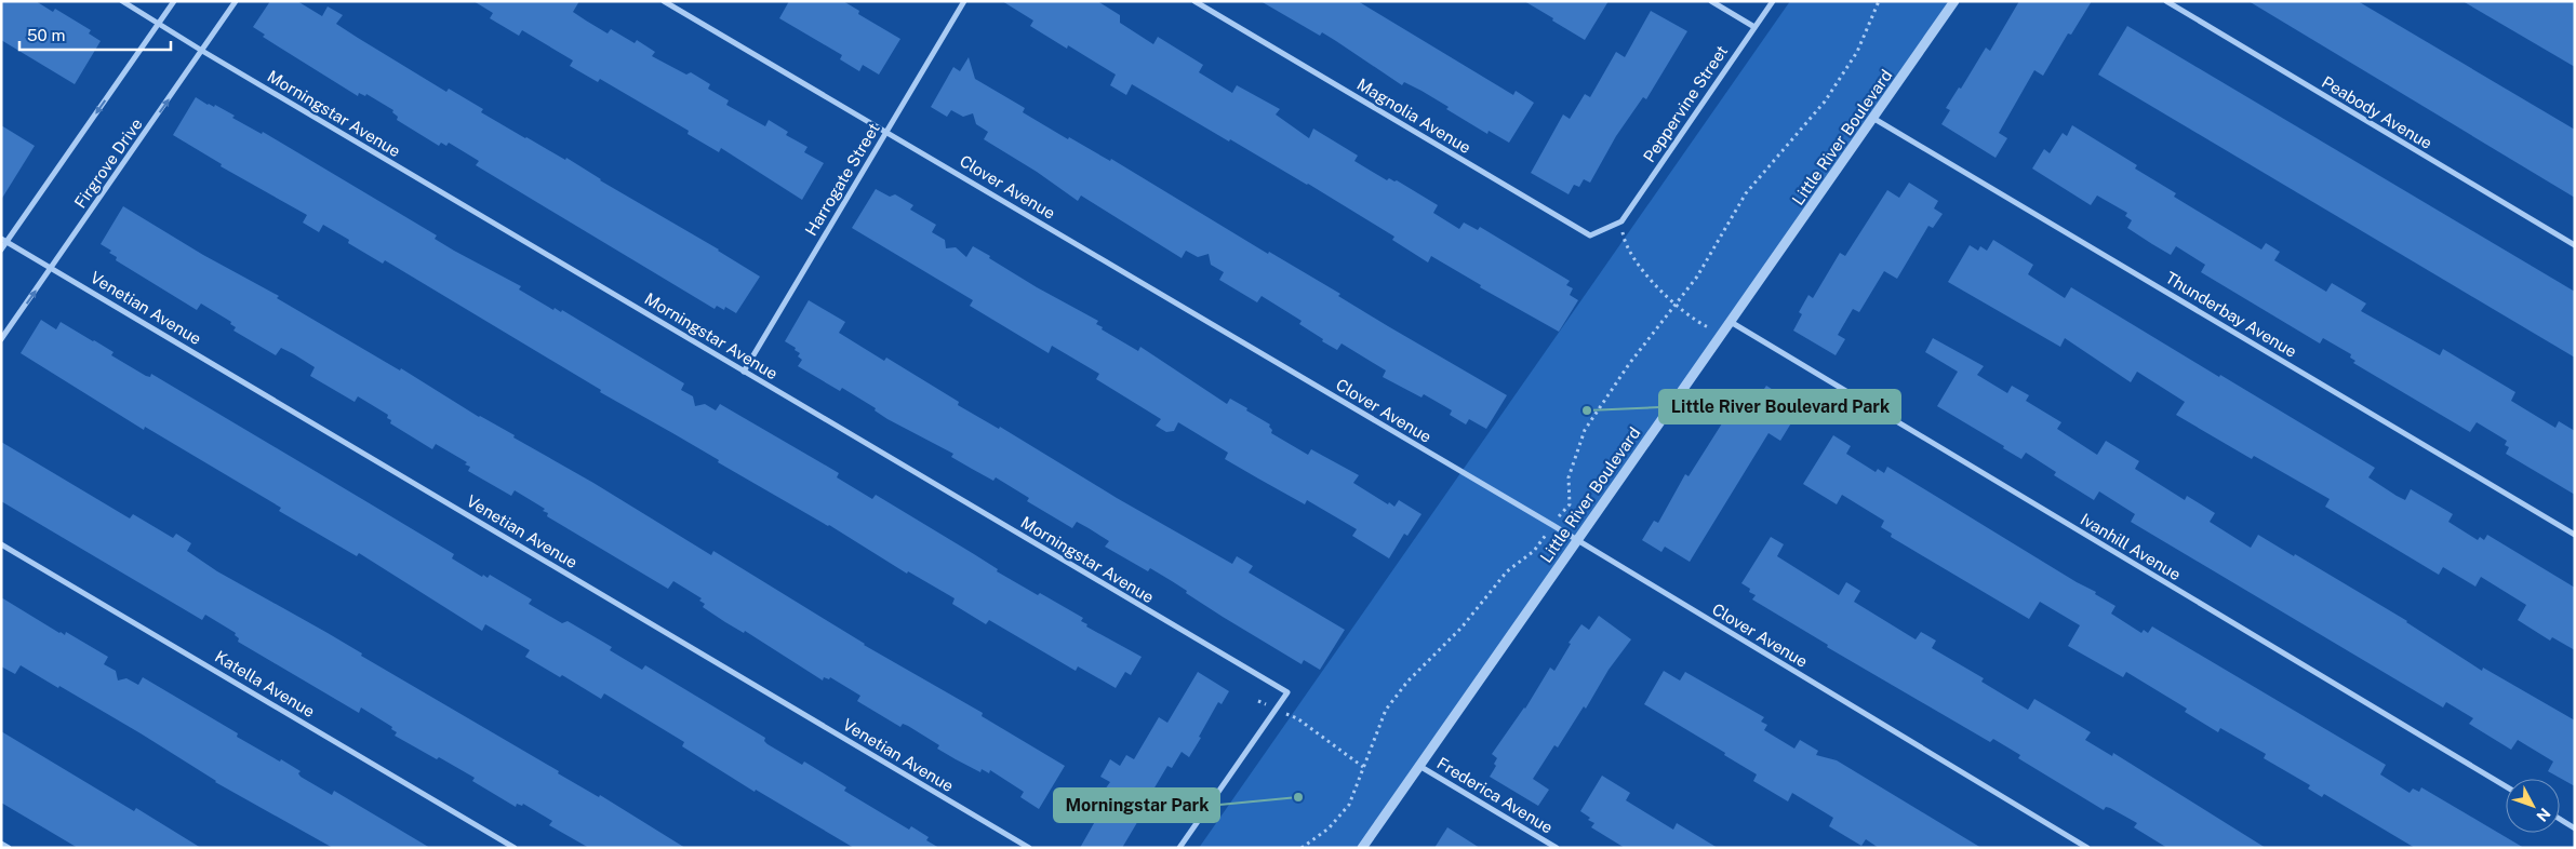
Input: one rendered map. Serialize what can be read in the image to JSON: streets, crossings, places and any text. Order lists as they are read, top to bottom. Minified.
{"streets":{"street":["Peppervine Street","Peabody Avenue","Morningstar Avenue","Magnolia Avenue","Little River Boulevard","Firgrove Drive","Harrogate Street","Clover Avenue","Venetian Avenue","Thunderbay Avenue","Ivanhill Avenue","Katella Avenue","Frederica Avenue"]},"crossings":[["Peppervine Street","Magnolia Avenue"],["Morningstar Avenue","Firgrove Drive"],["Morningstar Avenue","Harrogate Street"],["Little River Boulevard","Clover Avenue"],["Little River Boulevard","Thunderbay Avenue"],["Little River Boulevard","Ivanhill Avenue"],["Little River Boulevard","Frederica Avenue"],["Firgrove Drive","Venetian Avenue"],["Harrogate Street","Clover Avenue"]],"one_way":["Firgrove Drive"],"places":["Little River Boulevard Park","Morningstar Park"],"scale_bar":"50 m","north":"bottom right"}
